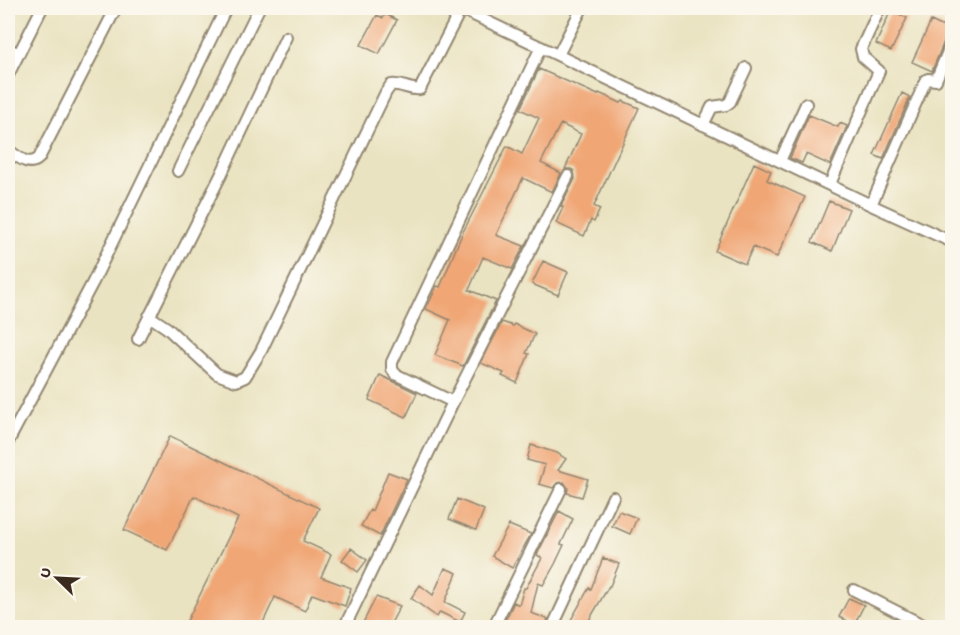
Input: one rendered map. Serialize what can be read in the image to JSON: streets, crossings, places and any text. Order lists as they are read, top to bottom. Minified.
{"north":"top left"}
